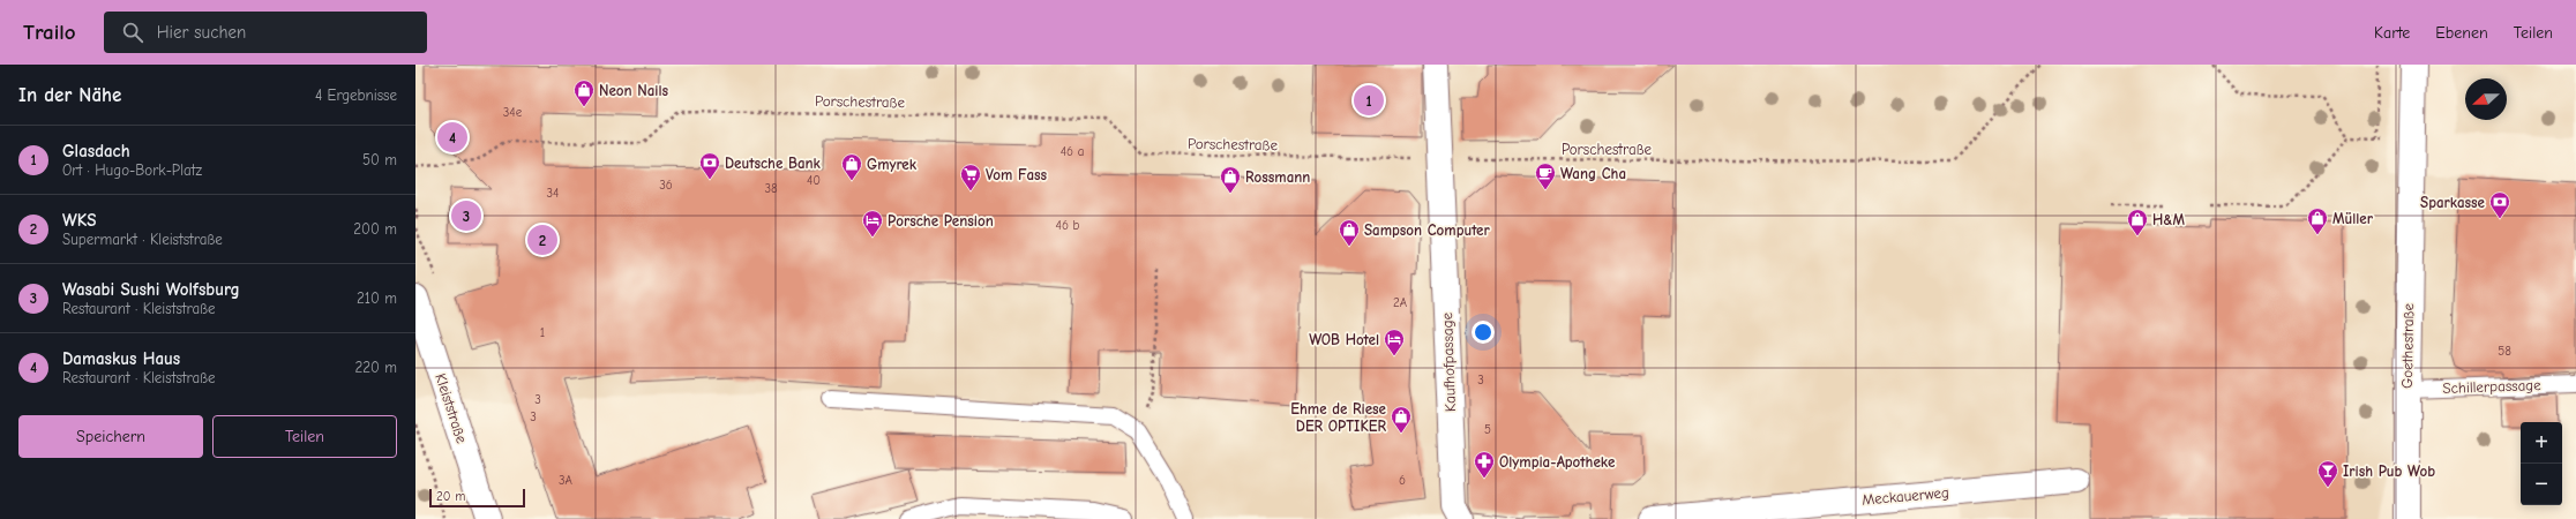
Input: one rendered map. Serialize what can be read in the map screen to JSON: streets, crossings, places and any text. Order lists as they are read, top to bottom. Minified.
{"streets":{"street":["Goethestraße","Kaufhofpassage","Kleiststraße","Meckauerweg"],"lane":["Schillerpassage"],"path":["Porschestraße"]},"crossings":[["Porschestraße","Kaufhofpassage"],["Goethestraße","Schillerpassage"]],"places":{"shop":["Neon Nails","Gmyrek","Rossmann","Müller","H&M","Sampson Computer","Ehme de Riese DER OPTIKER"],"bank":["Deutsche Bank","Sparkasse"],"cafe":["Wang Cha"],"supermarket":["Vom Fass"],"hotel":["Porsche Pension","WOB Hotel"],"pharmacy":["Olympia-Apotheke"],"bar":["Irish Pub Wob"]},"house_numbers":["34e","46 a","40","36","38","34","46 b","2A","1","58","3","3","3","5","3A","6"],"scale_bar":"20 m","north":"left","page":{"header":"Trailo","search":"Hier suchen","nav":["Karte","Ebenen","Teilen"],"heading":["In der Nähe","4 Ergebnisse"],"pins":["1","4","3","2"],"list":[{"mark":"1","name":"Glasdach","note":"Ort · Hugo-Bork-Platz","value":"50 m"},{"mark":"2","name":"WKS","note":"Supermarkt · Kleiststraße","value":"200 m"},{"mark":"3","name":"Wasabi Sushi Wolfsburg","note":"Restaurant · Kleiststraße","value":"210 m"},{"mark":"4","name":"Damaskus Haus","note":"Restaurant · Kleiststraße","value":"220 m"}],"buttons":["Speichern","Teilen"],"map_buttons":["+","−"],"scale":"20 m"}}
